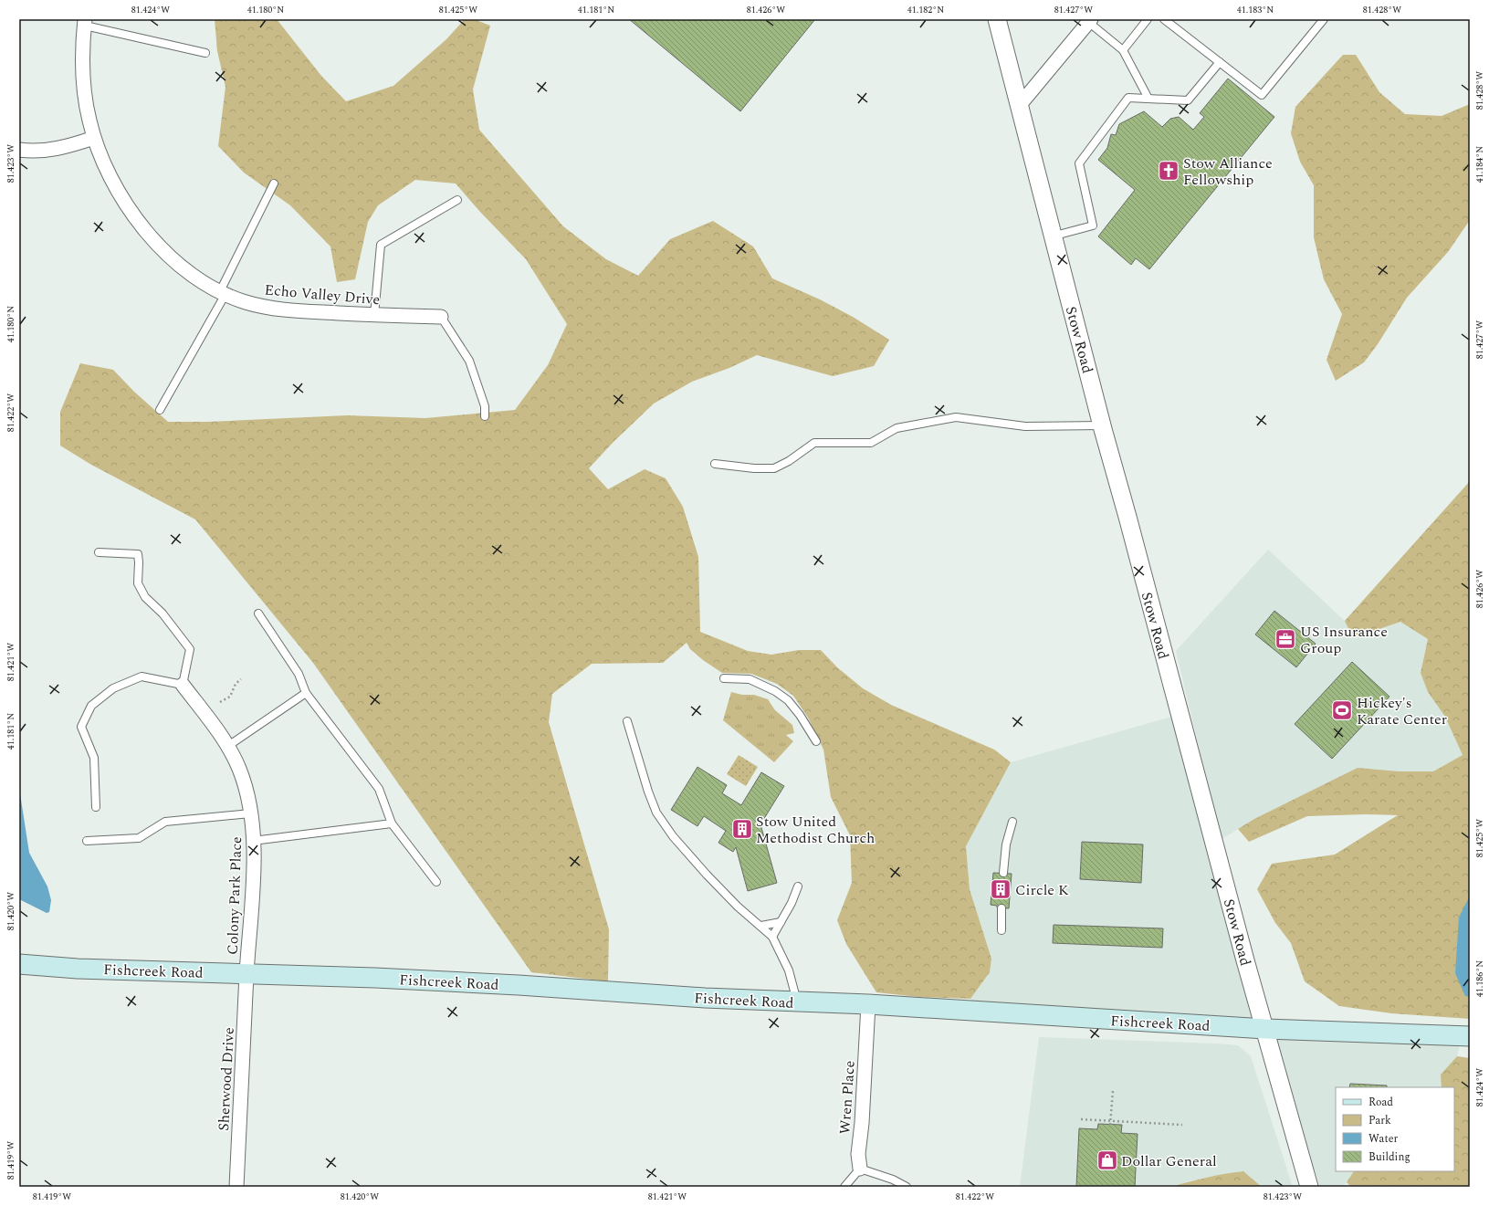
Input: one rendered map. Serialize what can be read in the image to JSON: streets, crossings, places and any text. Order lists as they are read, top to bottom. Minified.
{"streets":{"main road":["Fishcreek Road"],"street":["Echo Valley Drive","Stow Road","Colony Park Place","Sherwood Drive","Wren Place"]},"crossings":[["Stow Road","Fishcreek Road"],["Colony Park Place","Fishcreek Road"],["Colony Park Place","Sherwood Drive"],["Fishcreek Road","Sherwood Drive"],["Fishcreek Road","Wren Place"]],"places":{"church":["Stow Alliance Fellowship"],"office":["US Insurance Group"],"sports":["Hickey's Karate Center"],"building":["Stow United Methodist Church","Circle K"],"shop":["Dollar General"]},"legend":["Road","Park","Water","Building"],"coordinates":["81.424°W","41.180°N","81.425°W","41.181°N","81.426°W","41.182°N","81.427°W","41.183°N","81.428°W","81.423°W","41.184°N","81.422°W","81.421°W","81.420°W","41.186°N","81.419°W"]}
